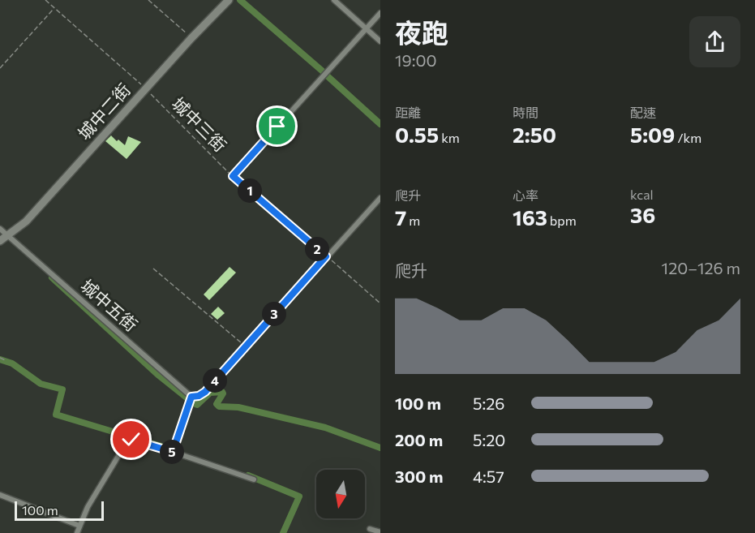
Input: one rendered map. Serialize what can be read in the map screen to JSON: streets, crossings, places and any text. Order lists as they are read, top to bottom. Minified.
{"streets":{"street":["城中二街","城中五街"],"path":["城中三街"]},"crossings":[["城中二街","城中三街"],["城中二街","城中五街"]],"scale_bar":"100 m","north":"bottom","page":{"heading":["夜跑","19:00"],"stats":[["距離","0.55 km"],["時間","2:50"],["配速","5:09 /km"],["爬升","7 m"],["心率","163 bpm"],["kcal","36"]],"pins":["1","2","3","4","5"],"chart":["爬升","120–126 m"],"list":[{"name":"100 m","note":"5:26"},{"name":"200 m","note":"5:20"},{"name":"300 m","note":"4:57"}],"scale":"100 m"}}
